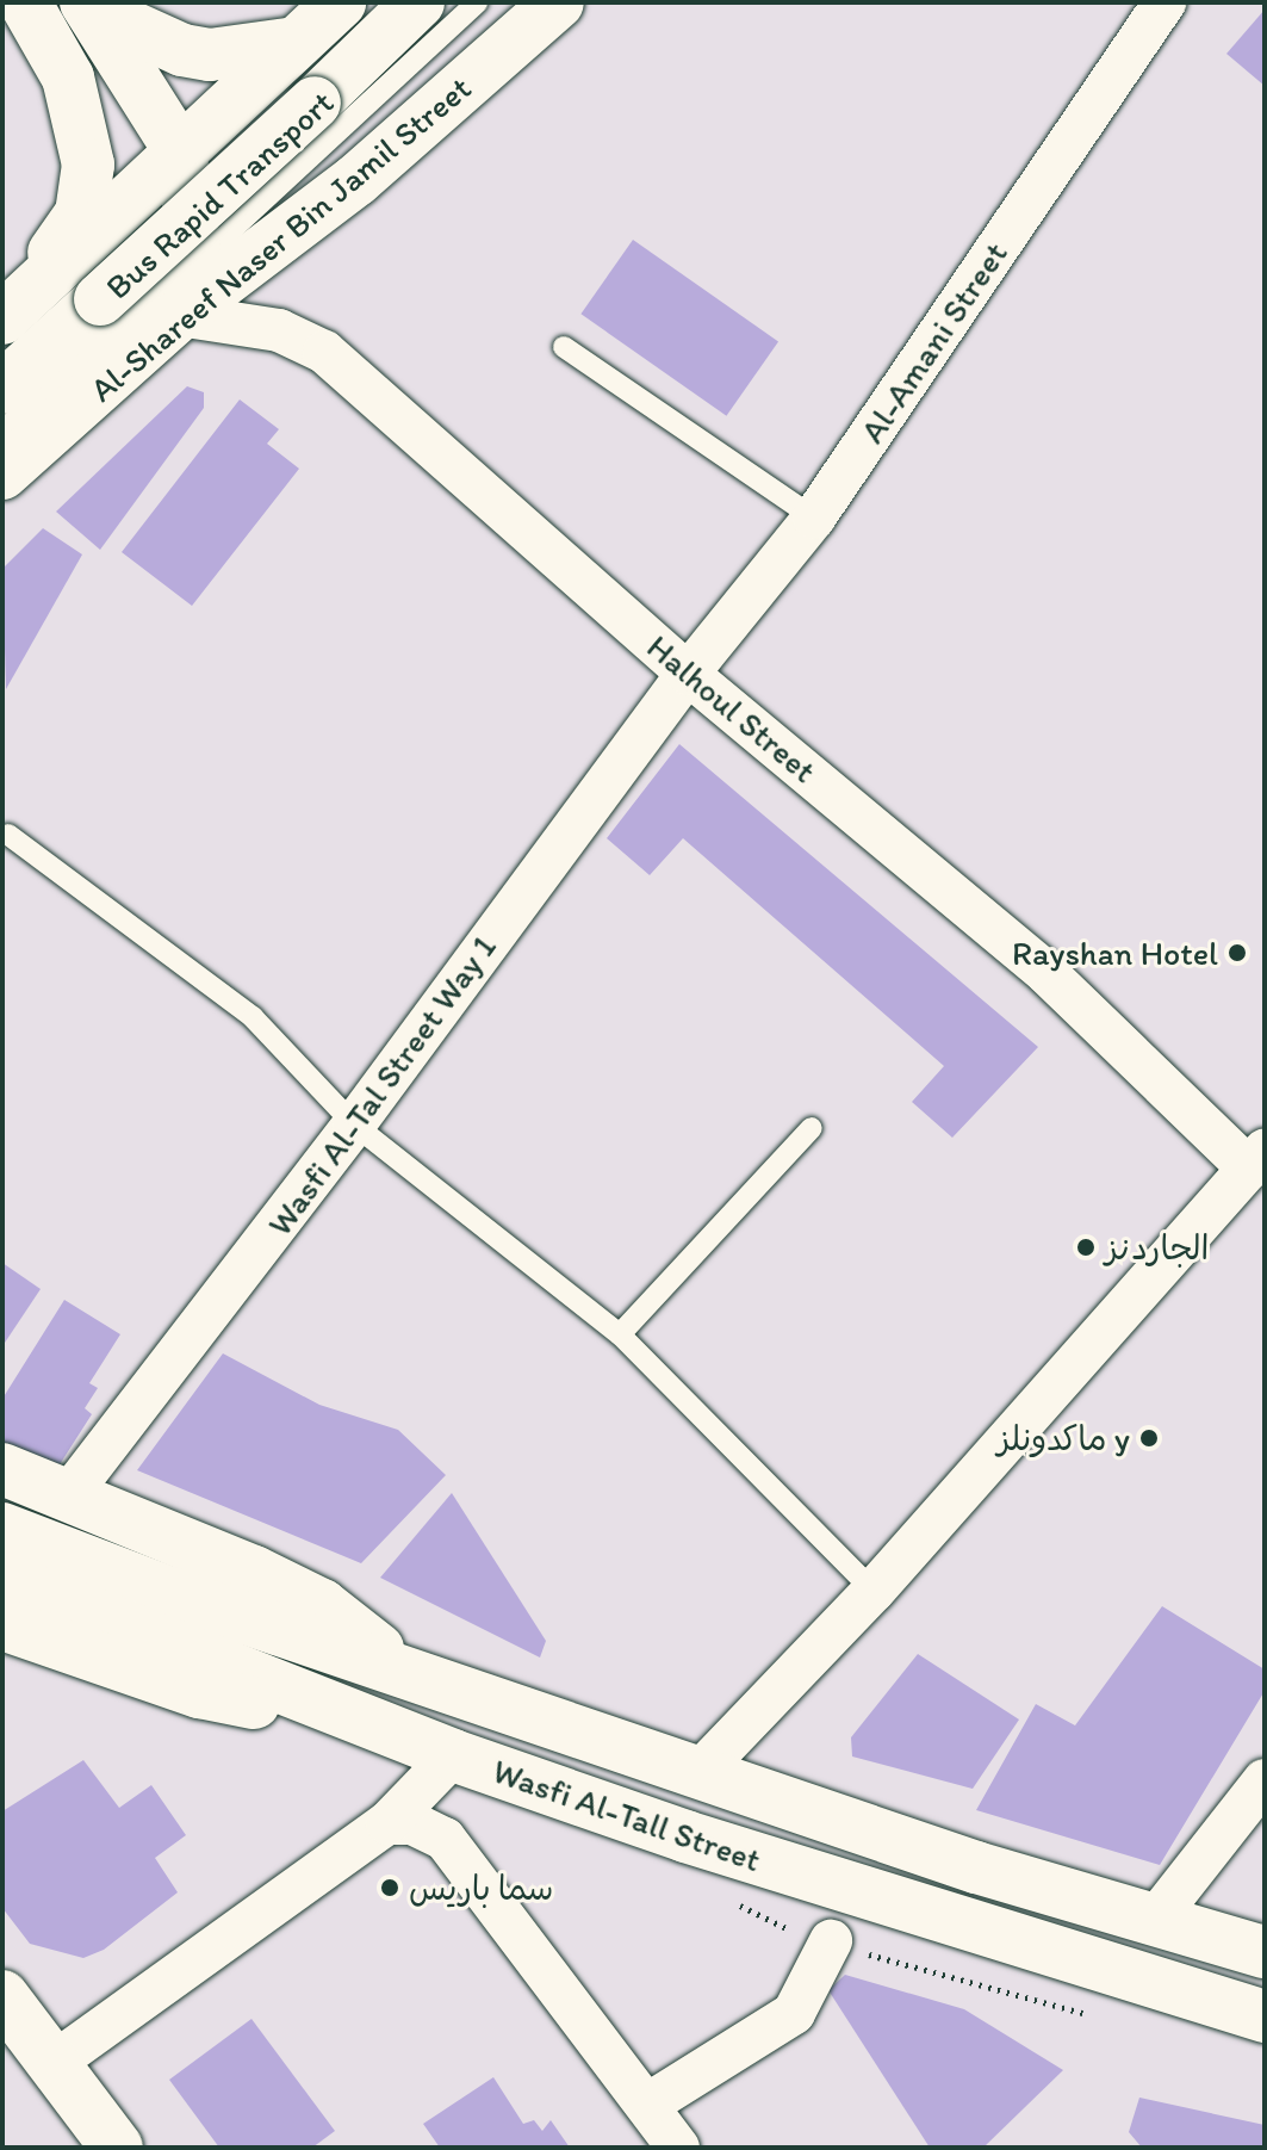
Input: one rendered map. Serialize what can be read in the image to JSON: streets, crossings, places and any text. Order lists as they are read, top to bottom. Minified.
{"streets":{"main road":["Al-Shareef Naser Bin Jamil Street","Wasfi Al-Tall Street"],"street":["Al-Amani Street","Halhoul Street","Wasfi Al-Tal Street Way 1"],"lane":["Bus Rapid Transport"]},"crossings":[["Bus Rapid Transport","Al-Shareef Naser Bin Jamil Street"],["Bus Rapid Transport","Halhoul Street"],["Al-Shareef Naser Bin Jamil Street","Halhoul Street"],["Al-Amani Street","Halhoul Street"],["Al-Amani Street","Wasfi Al-Tal Street Way 1"],["Halhoul Street","Wasfi Al-Tal Street Way 1"]],"places":["Rayshan Hotel","الجاردنز","ماكدونلز y","سما باريس"]}
